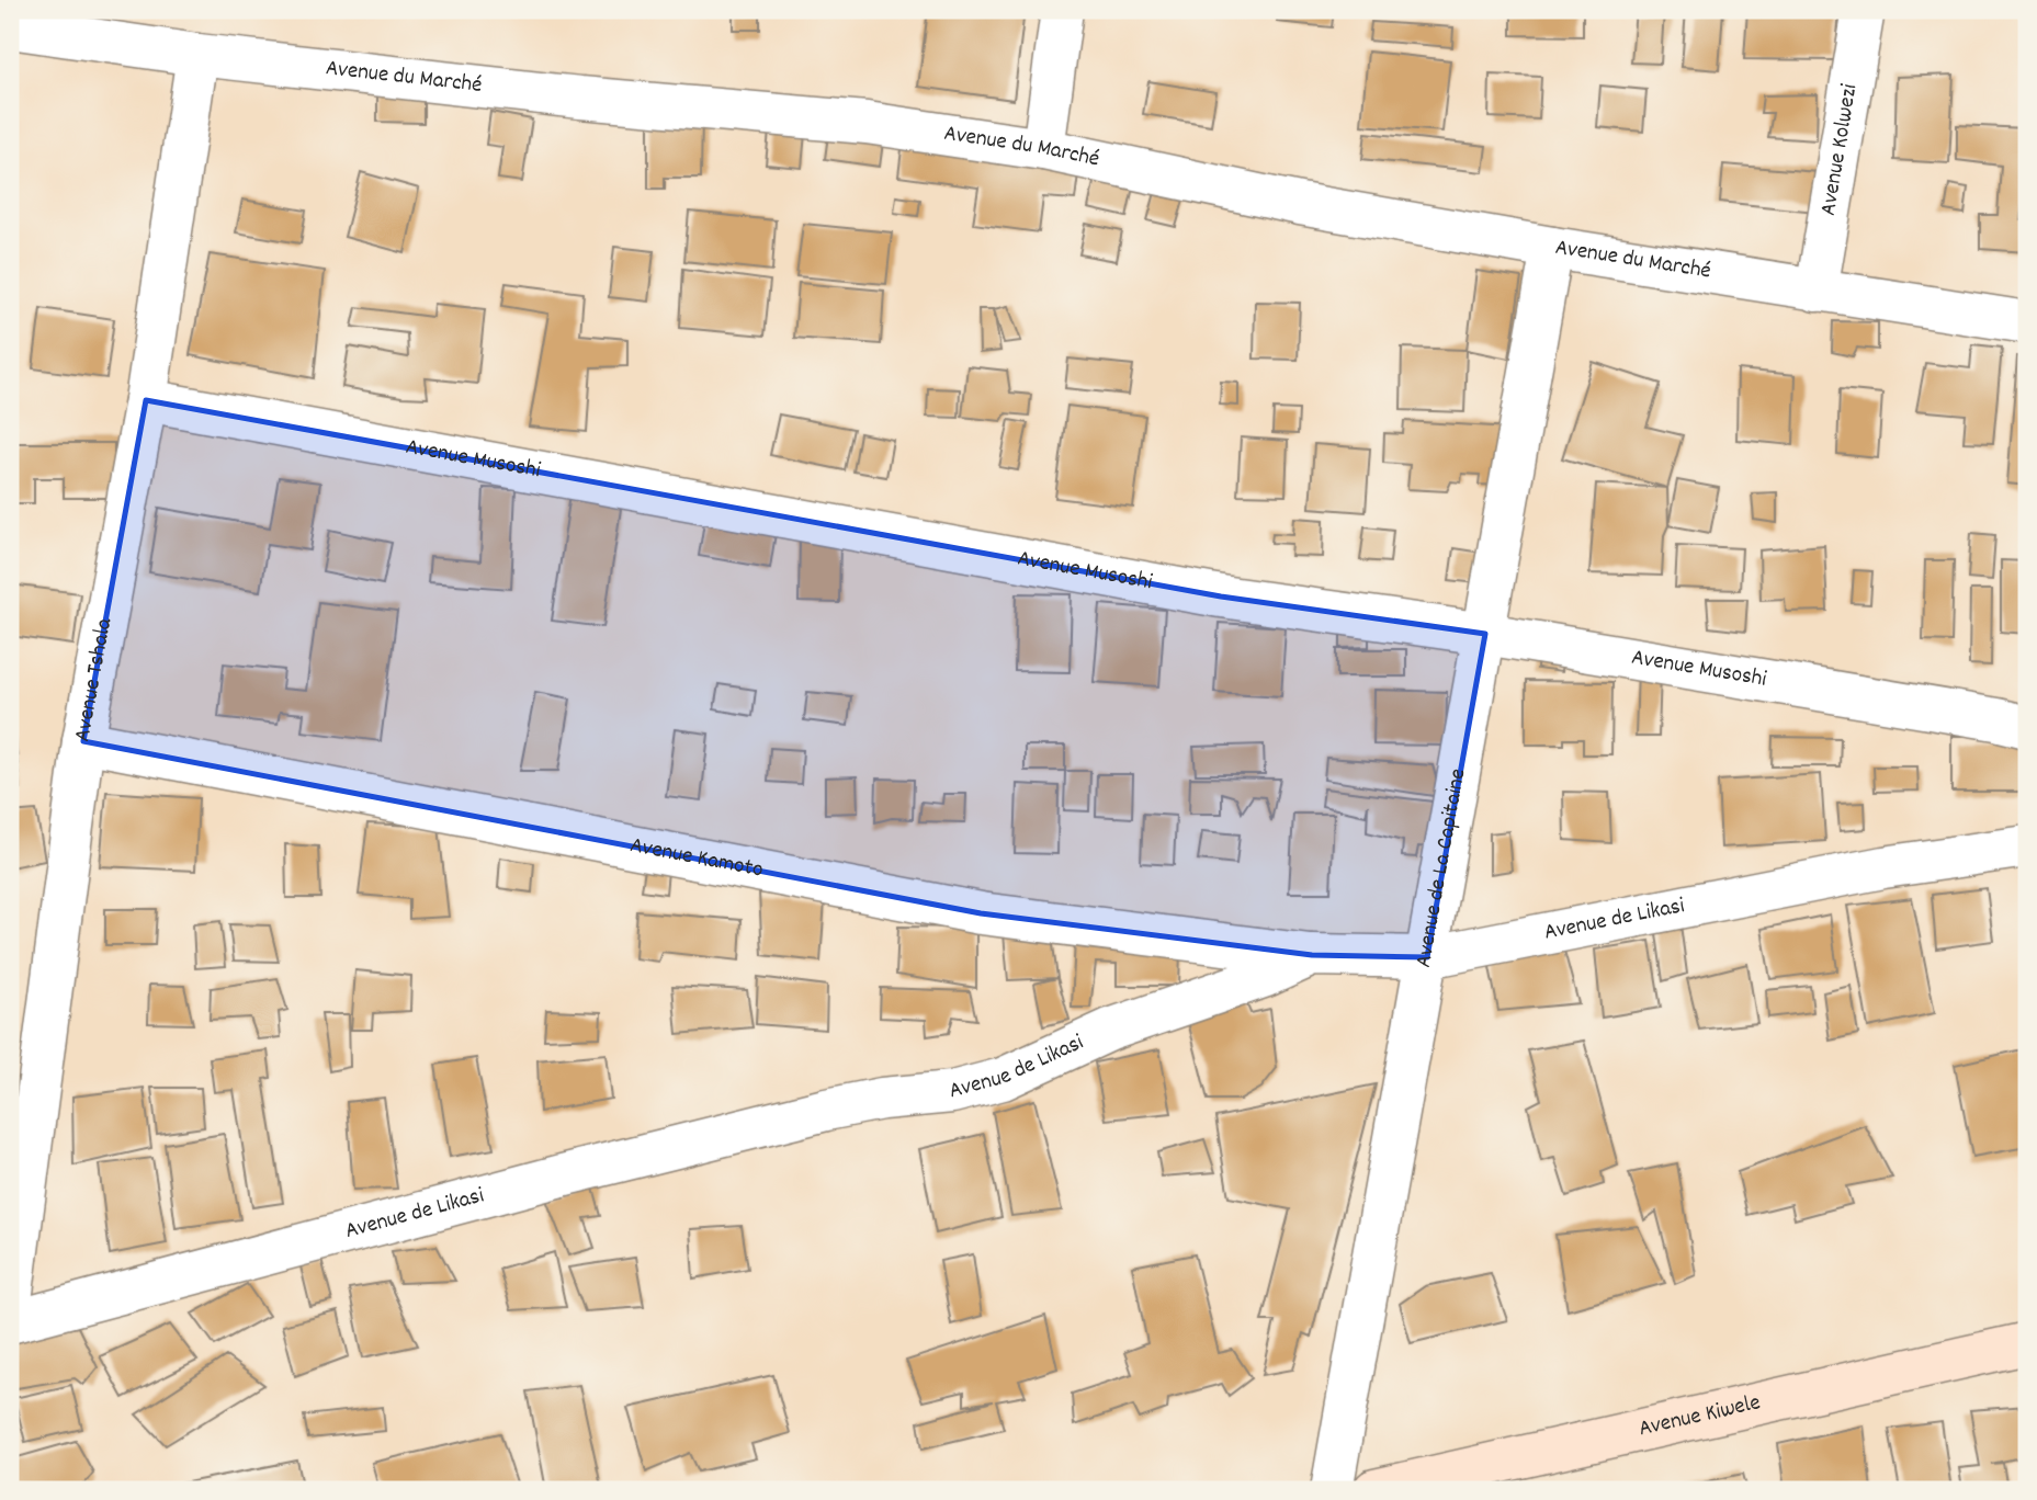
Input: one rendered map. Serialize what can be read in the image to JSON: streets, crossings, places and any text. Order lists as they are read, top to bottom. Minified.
{"streets":{"street":["Avenue du Marché","Avenue Kolwezi","Avenue Musoshi","Avenue Tshala","Avenue Kamoto","Avenue de La Capitaine","Avenue de Likasi","Avenue Kiwele"]},"crossings":[["Avenue du Marché","Avenue Kolwezi"],["Avenue du Marché","Avenue Tshala"],["Avenue du Marché","Avenue de La Capitaine"],["Avenue Musoshi","Avenue Tshala"],["Avenue Musoshi","Avenue de La Capitaine"],["Avenue Tshala","Avenue Kamoto"],["Avenue Kamoto","Avenue de Likasi"],["Avenue de La Capitaine","Avenue de Likasi"]]}
